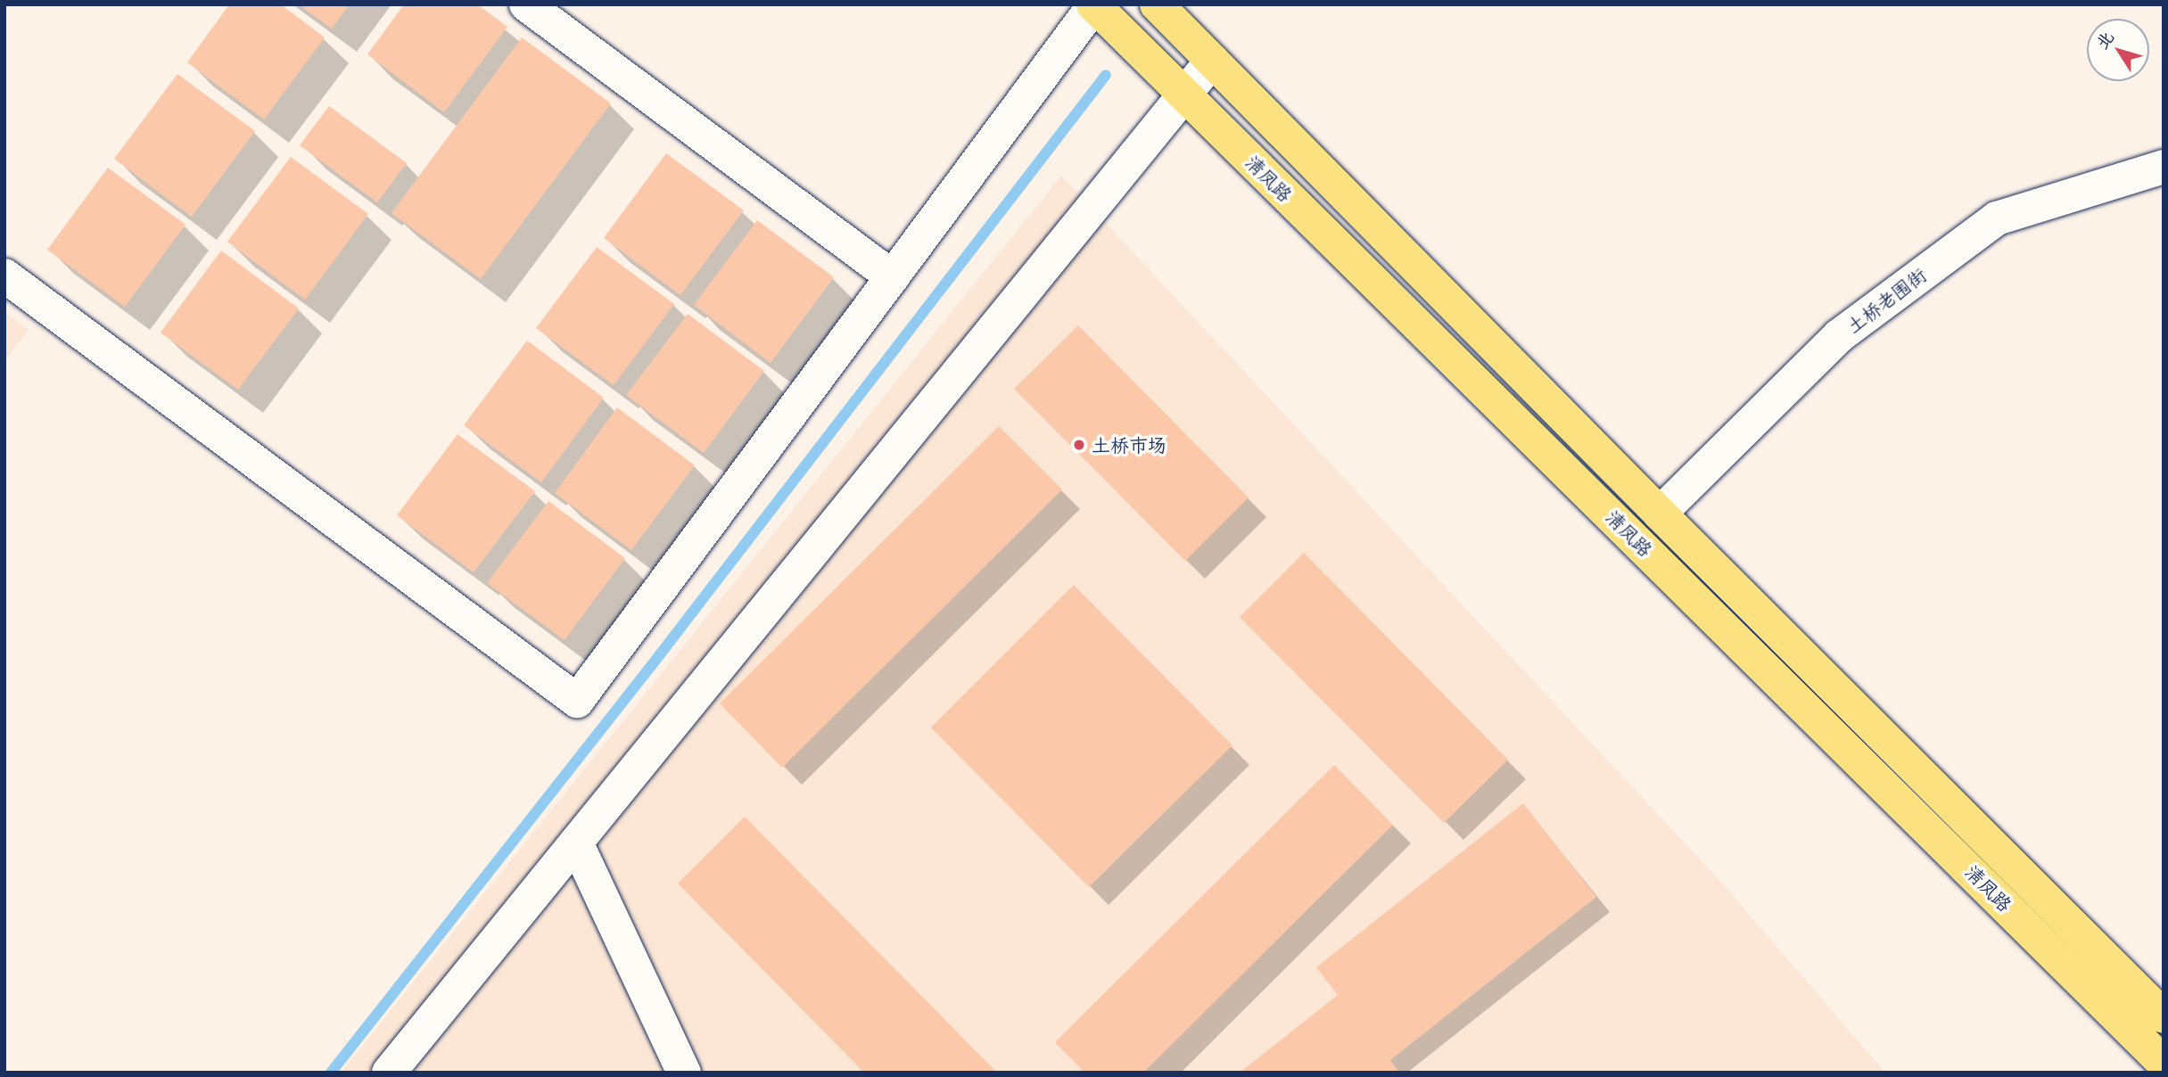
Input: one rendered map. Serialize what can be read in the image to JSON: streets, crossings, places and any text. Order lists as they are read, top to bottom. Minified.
{"streets":{"highway":["清凤路"],"street":["土桥老围街"]},"crossings":[["清凤路","土桥老围街"]],"places":["土桥市场"],"north":"top left"}
